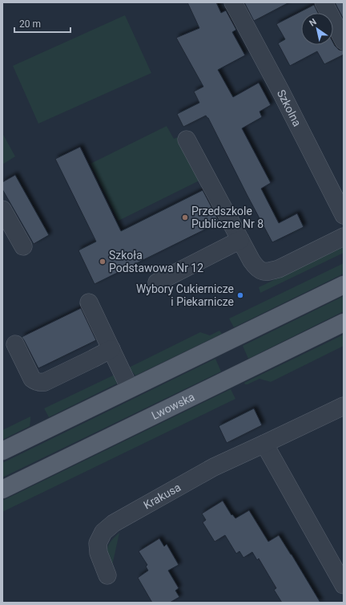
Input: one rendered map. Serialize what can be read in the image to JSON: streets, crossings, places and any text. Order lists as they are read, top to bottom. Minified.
{"streets":{"main road":["Lwowska"],"street":["Szkolna","Krakusa"]},"places":["Przedszkole Publiczne Nr 8","Szkoła Podstawowa Nr 12","Wybory Cukiernicze i Piekarnicze"],"scale_bar":"20 m","north":"top left"}
